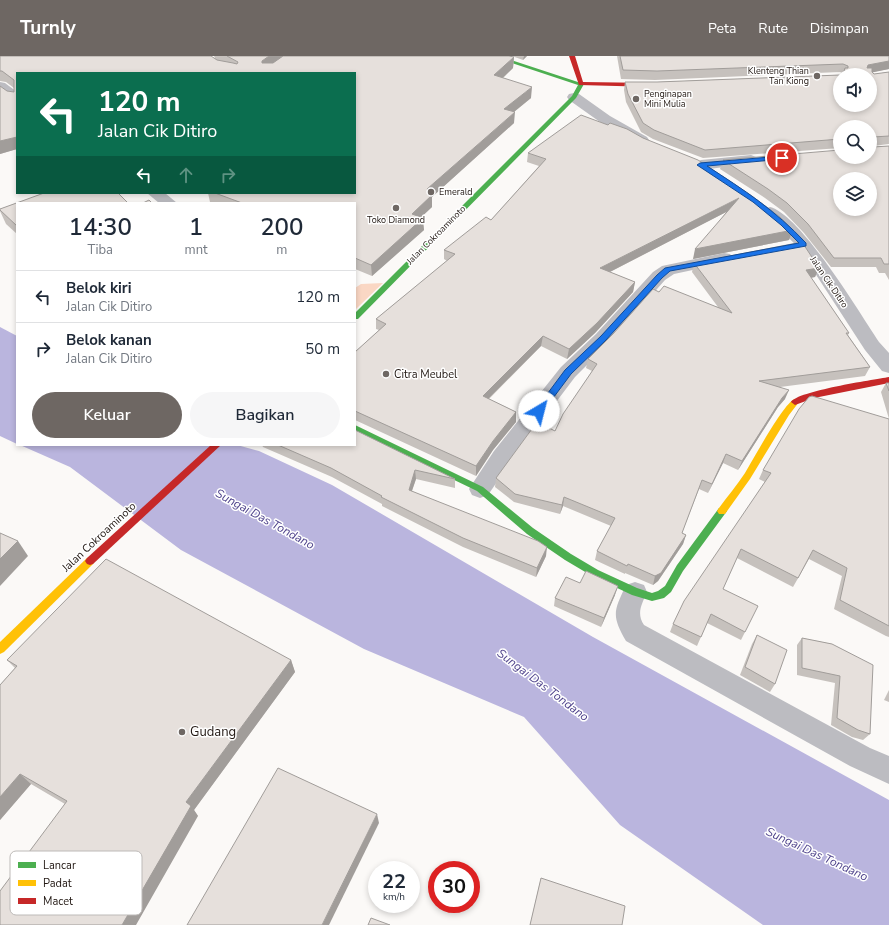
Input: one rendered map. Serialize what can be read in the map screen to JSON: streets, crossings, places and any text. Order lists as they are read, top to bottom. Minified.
{"streets":{"main road":["Jalan Cokroaminoto"],"street":["Jalan Cik Ditiro"]},"water":["Sungai Das Tondano"],"places":["Klenteng Thian Tan Kiong","Penginapan Mini Mulia","Emerald","Toko Diamond","Citra Meubel","Gudang"],"legend":["Lancar","Padat","Macet"],"page":{"header":"Turnly","nav":["Peta","Rute","Disimpan"],"turn":["120 m","Jalan Cik Ditiro"],"eta":["14:30","Tiba","1","mnt","200","m"],"list":[{"name":"Belok kiri","note":"Jalan Cik Ditiro","value":"120 m"},{"name":"Belok kanan","note":"Jalan Cik Ditiro","value":"50 m"}],"buttons":["Keluar","Bagikan"],"speed":"22 km/h","limit":"30"}}
